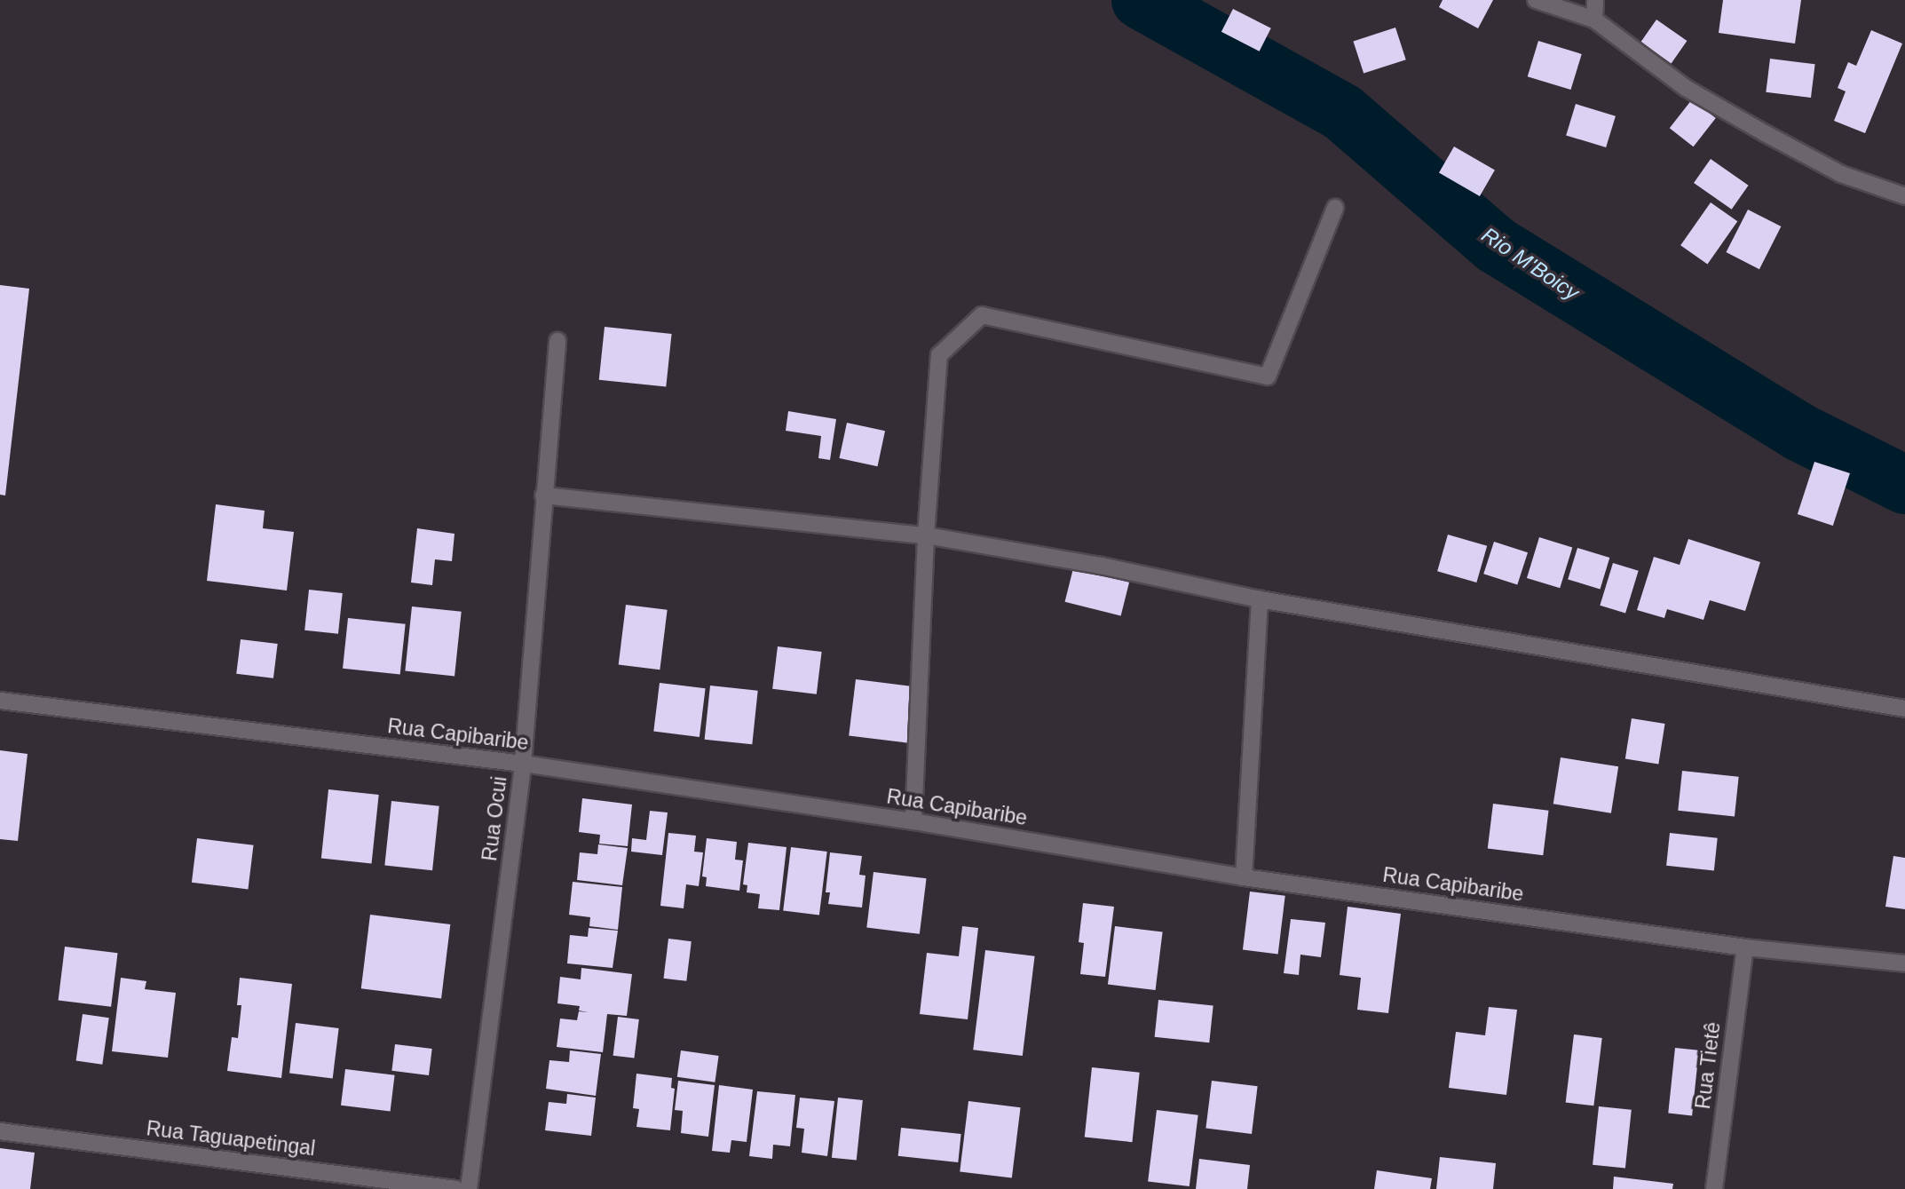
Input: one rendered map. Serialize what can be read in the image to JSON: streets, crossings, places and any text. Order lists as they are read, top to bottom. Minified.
{"streets":{"street":["Rua Capibaribe","Rua Ocui","Rua Tietê","Rua Taguapetingal"]},"crossings":[["Rua Capibaribe","Rua Ocui"],["Rua Capibaribe","Rua Tietê"]],"water":["Rio M'Boicy"]}
